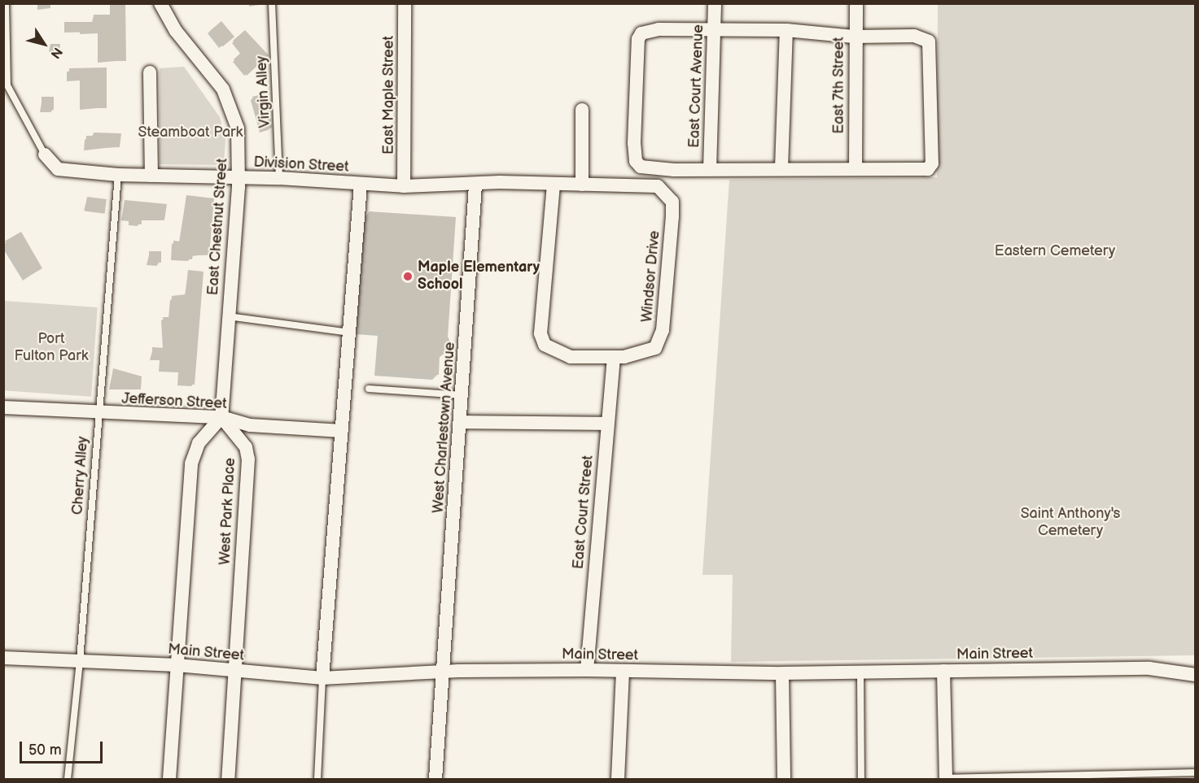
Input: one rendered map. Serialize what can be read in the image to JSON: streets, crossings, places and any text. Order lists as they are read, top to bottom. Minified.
{"streets":{"street":["East 7th Street","East Court Avenue","East Maple Street","Division Street","East Chestnut Street","Windsor Drive","Jefferson Street","West Charlestown Avenue","West Park Place","East Court Street","Main Street"],"lane":["Virgin Alley","Cherry Alley"]},"crossings":[["Virgin Alley","Division Street"],["East Maple Street","Division Street"],["Division Street","East Chestnut Street"],["Division Street","Windsor Drive"],["Division Street","West Charlestown Avenue"],["Division Street","Cherry Alley"],["East Chestnut Street","Jefferson Street"],["East Chestnut Street","West Park Place"],["Windsor Drive","West Charlestown Avenue"],["Windsor Drive","East Court Street"],["Jefferson Street","Cherry Alley"],["Jefferson Street","West Park Place"],["West Charlestown Avenue","Main Street"],["Cherry Alley","Main Street"],["West Park Place","Main Street"],["East Court Street","Main Street"]],"parks":["Steamboat Park","Eastern Cemetery","Port Fulton Park","Saint Anthony's Cemetery"],"places":["Maple Elementary School"],"scale_bar":"50 m","north":"bottom right"}
